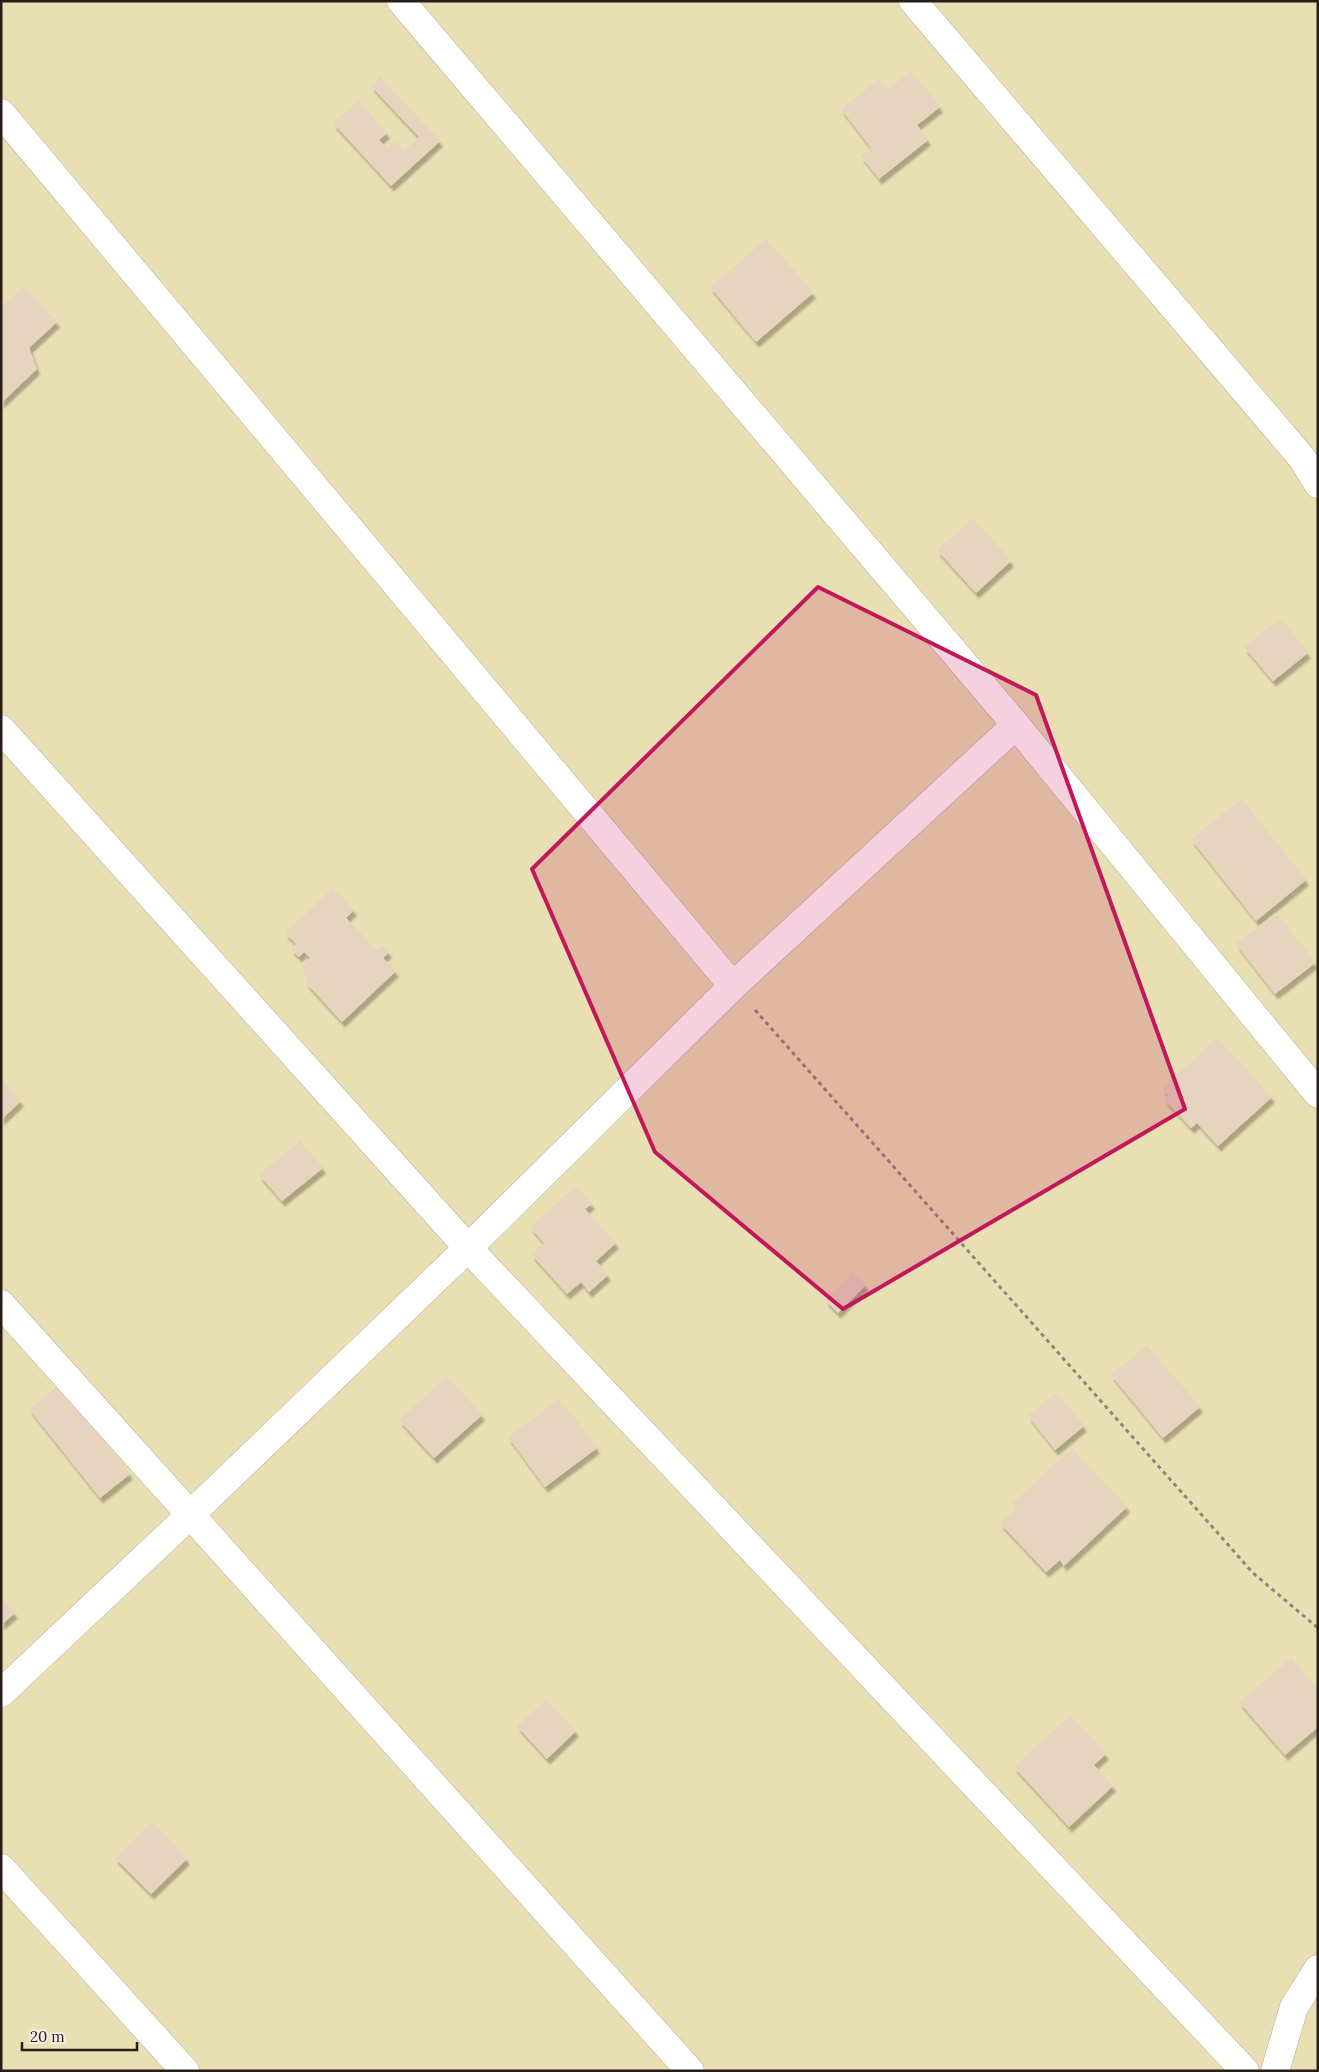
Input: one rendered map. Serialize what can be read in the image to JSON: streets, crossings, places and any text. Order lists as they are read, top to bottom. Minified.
{"scale_bar":"20 m"}
